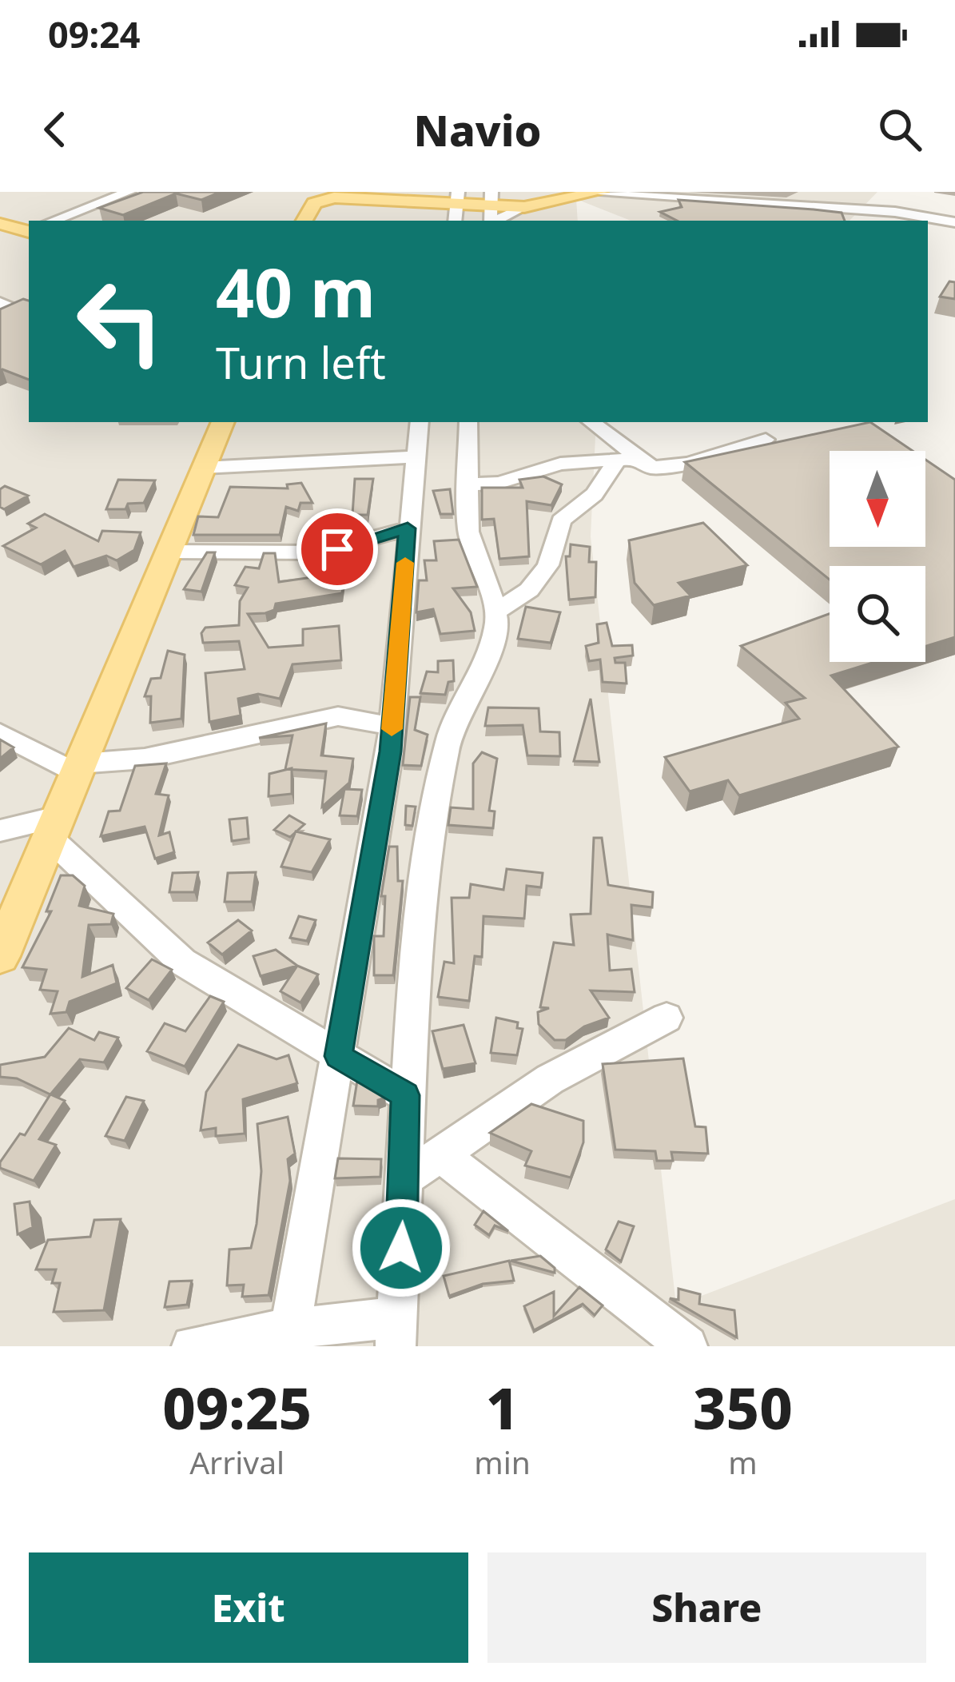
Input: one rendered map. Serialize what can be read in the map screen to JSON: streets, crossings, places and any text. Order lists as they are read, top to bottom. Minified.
{"north":"bottom","page":{"status":"09:24","header":"Navio","turn":["40 m","Turn left"],"eta":["09:25","Arrival","1","min","350","m"],"buttons":["Exit","Share"]}}
